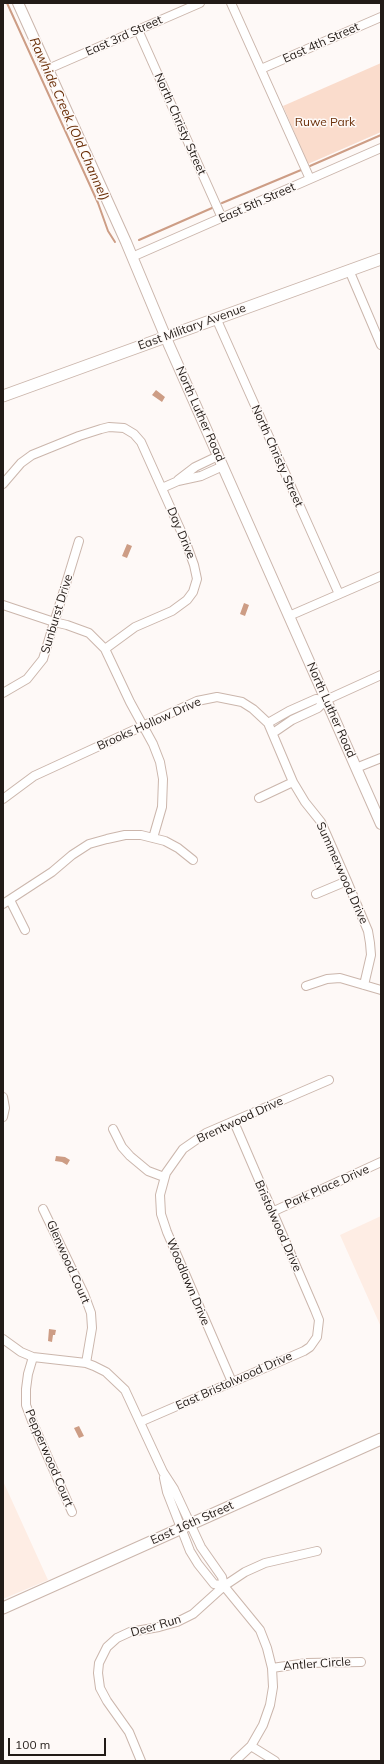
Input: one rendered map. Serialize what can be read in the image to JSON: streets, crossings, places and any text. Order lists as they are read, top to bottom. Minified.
{"streets":{"main road":["East Military Avenue","East 16th Street"],"street":["East 3rd Street","East 4th Street","North Christy Street","East 5th Street","North Luther Road","Day Drive","Sunburst Drive","Brooks Hollow Drive","Summerwood Drive","Brentwood Drive","Park Place Drive","Bristolwood Drive","Glenwood Court","Woodlawn Drive","East Bristolwood Drive","Pepperwood Court","Deer Run","Antler Circle"]},"crossings":[["East 3rd Street","North Christy Street"],["East 3rd Street","North Luther Road"],["North Christy Street","East 5th Street"],["North Christy Street","East Military Avenue"],["East 5th Street","North Luther Road"],["East Military Avenue","North Luther Road"],["Brooks Hollow Drive","Summerwood Drive"],["Brentwood Drive","Bristolwood Drive"],["Brentwood Drive","Woodlawn Drive"],["Park Place Drive","Bristolwood Drive"],["Bristolwood Drive","East Bristolwood Drive"],["Woodlawn Drive","East Bristolwood Drive"]],"water":["Rawhide Creek (Old Channel)"],"parks":["Ruwe Park"],"scale_bar":"100 m"}
